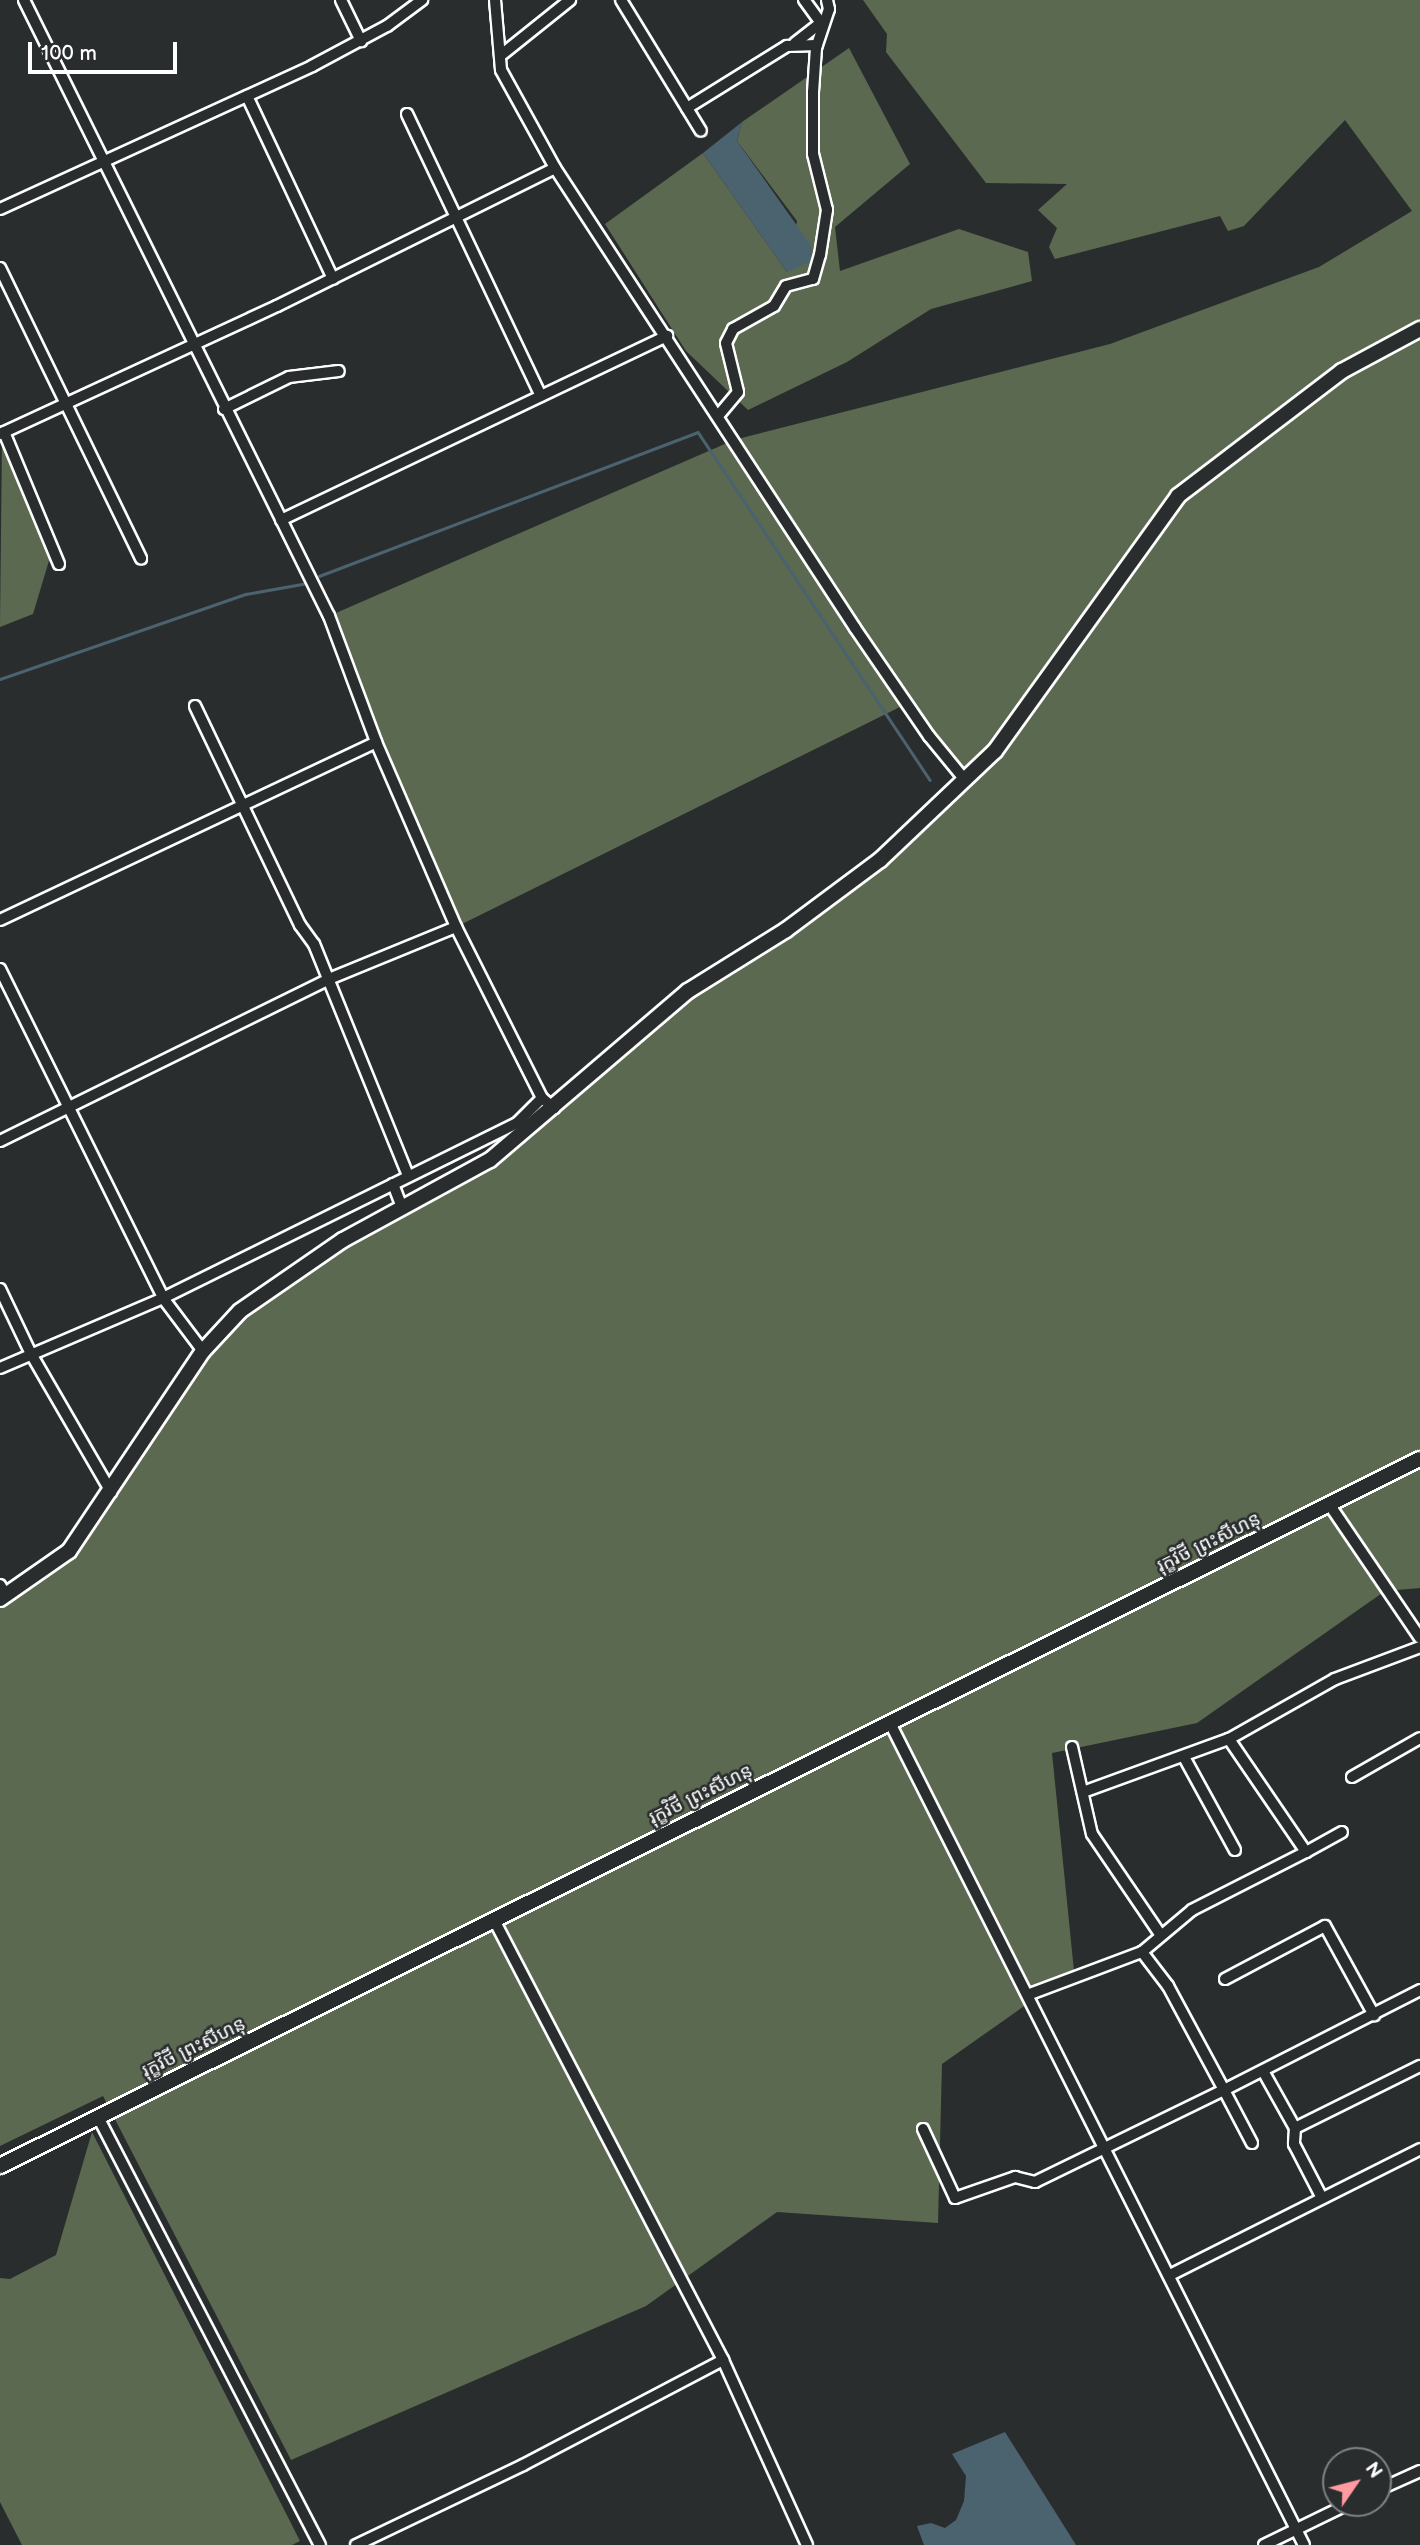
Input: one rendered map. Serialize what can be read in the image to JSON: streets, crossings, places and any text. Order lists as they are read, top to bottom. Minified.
{"streets":{"main road":["រុក្ខវិថី ព្រះសីហនុ"]},"scale_bar":"100 m","north":"top right"}
